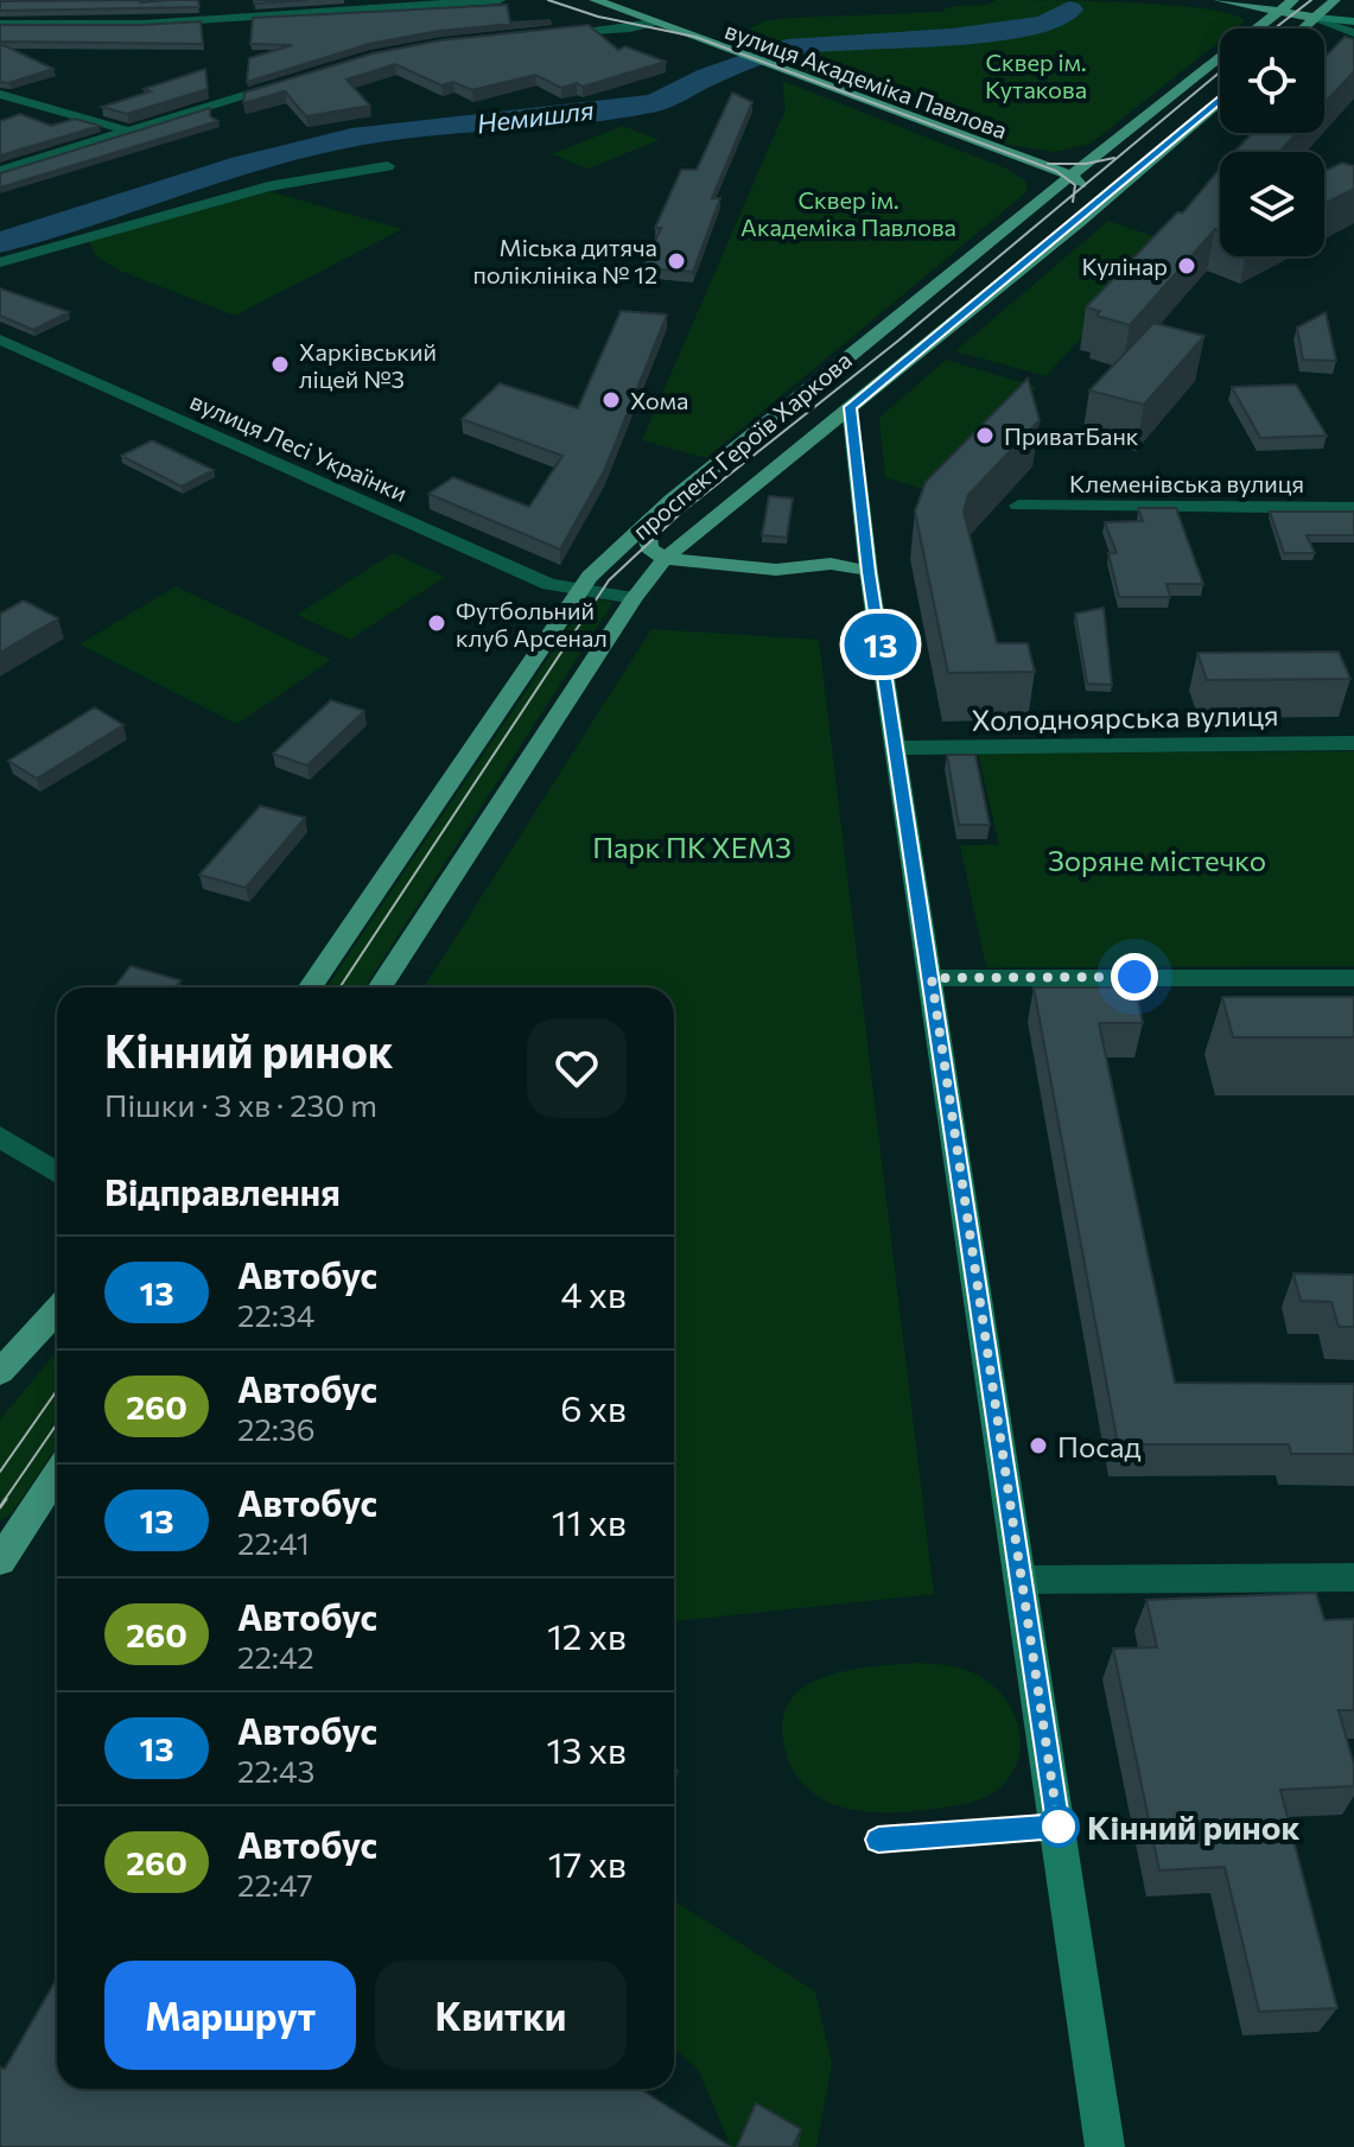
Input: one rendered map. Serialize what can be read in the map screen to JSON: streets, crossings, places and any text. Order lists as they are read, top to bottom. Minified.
{"streets":{"main road":["вулиця Академіка Павлова","проспект Героїв Харкова"],"street":["вулиця Лесі Українки","Клеменівська вулиця","Холодноярська вулиця"]},"crossings":[["вулиця Академіка Павлова","проспект Героїв Харкова"],["проспект Героїв Харкова","вулиця Лесі Українки"]],"water":["Немишля"],"parks":["Сквер ім. Кутакова","Сквер ім. Академіка Павлова","Парк ПК ХЕМЗ","Зоряне містечко"],"places":["Міська дитяча поліклініка № 12","Кулінар","Харківський ліцей №3","Хома","ПриватБанк","Футбольний клуб Арсенал","Посад","Кінний ринок"],"lines":["bus line 13"],"page":{"on_map":"13","heading":[["Кінний ринок","Пішки · 3 хв · 230 m"],"Відправлення"],"list":[{"mark":"13","name":"Автобус","note":"22:34","value":"4 хв"},{"mark":"260","name":"Автобус","note":"22:36","value":"6 хв"},{"mark":"13","name":"Автобус","note":"22:41","value":"11 хв"},{"mark":"260","name":"Автобус","note":"22:42","value":"12 хв"},{"mark":"13","name":"Автобус","note":"22:43","value":"13 хв"},{"mark":"260","name":"Автобус","note":"22:47","value":"17 хв"}],"buttons":["Маршрут","Квитки"]}}
